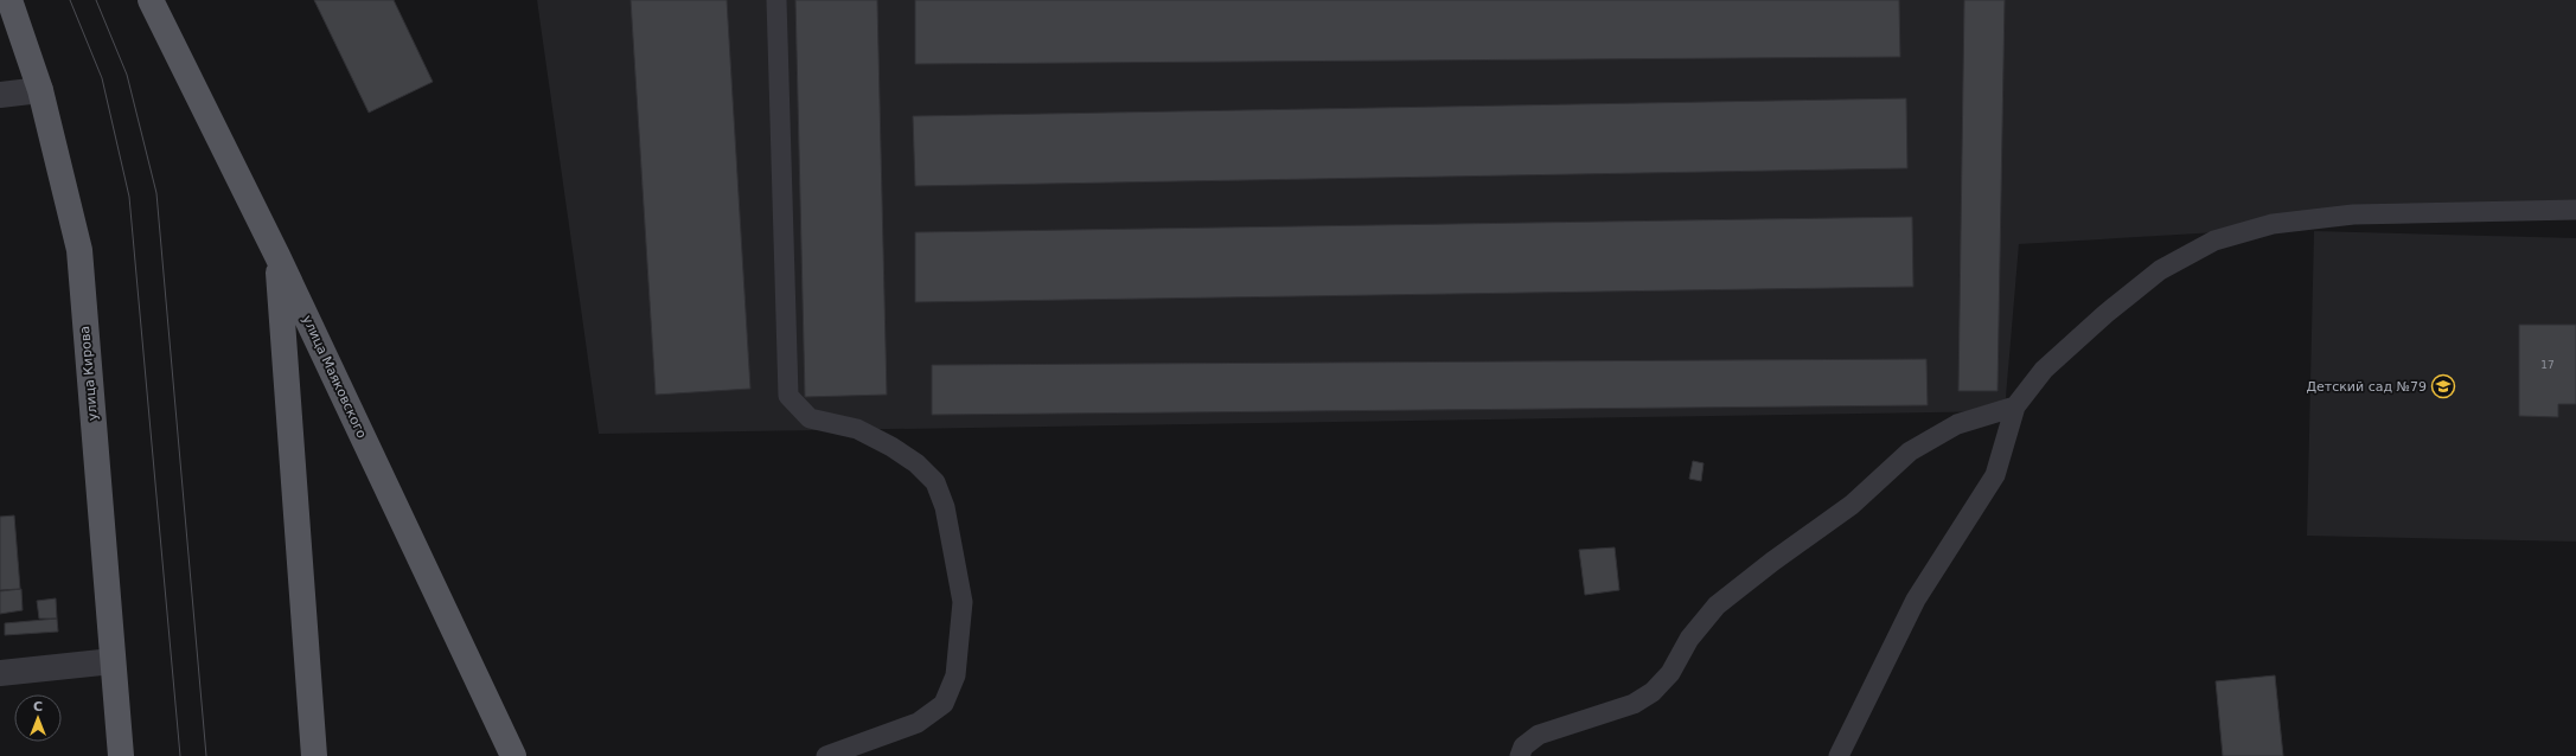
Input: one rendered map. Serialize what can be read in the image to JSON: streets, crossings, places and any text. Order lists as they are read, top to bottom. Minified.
{"streets":{"main road":["улица Кирова","улица Маяковского"]},"places":{"school or university":["Детский сад №79"]},"house_numbers":["17"],"north":"top"}
